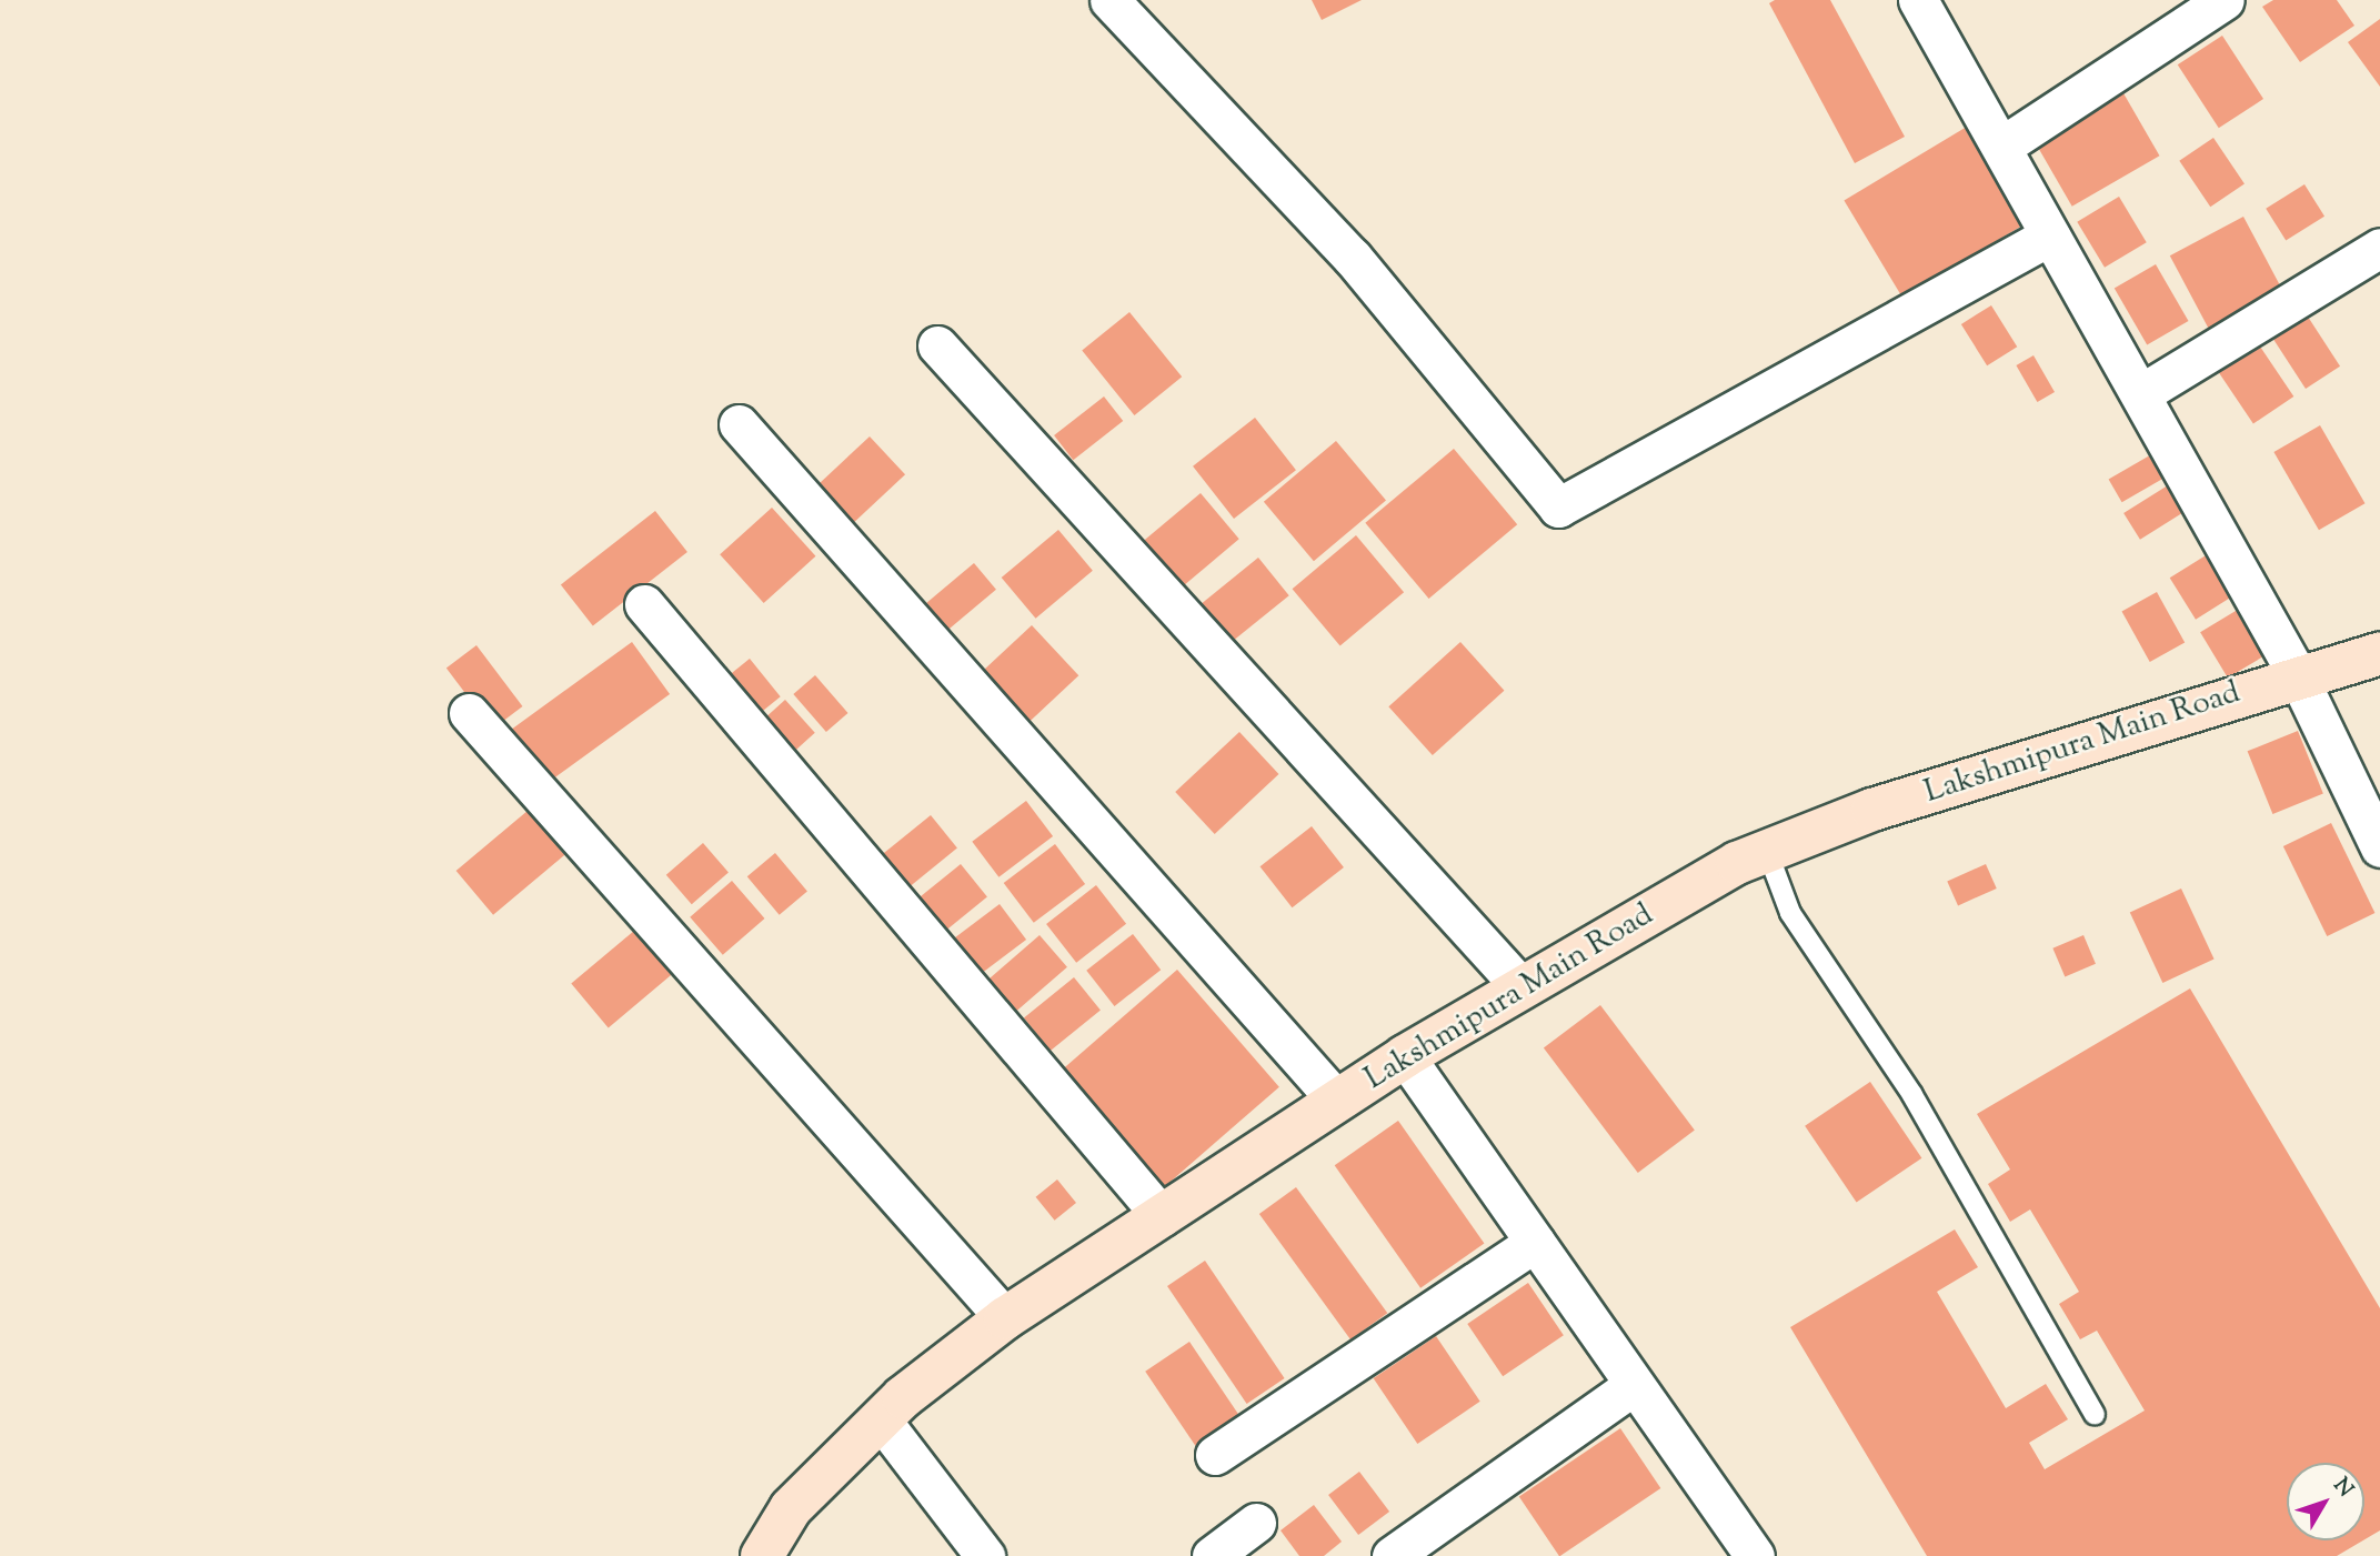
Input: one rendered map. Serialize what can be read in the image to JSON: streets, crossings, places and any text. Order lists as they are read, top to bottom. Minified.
{"streets":{"main road":["Lakshmipura Main Road"]},"north":"top right"}
